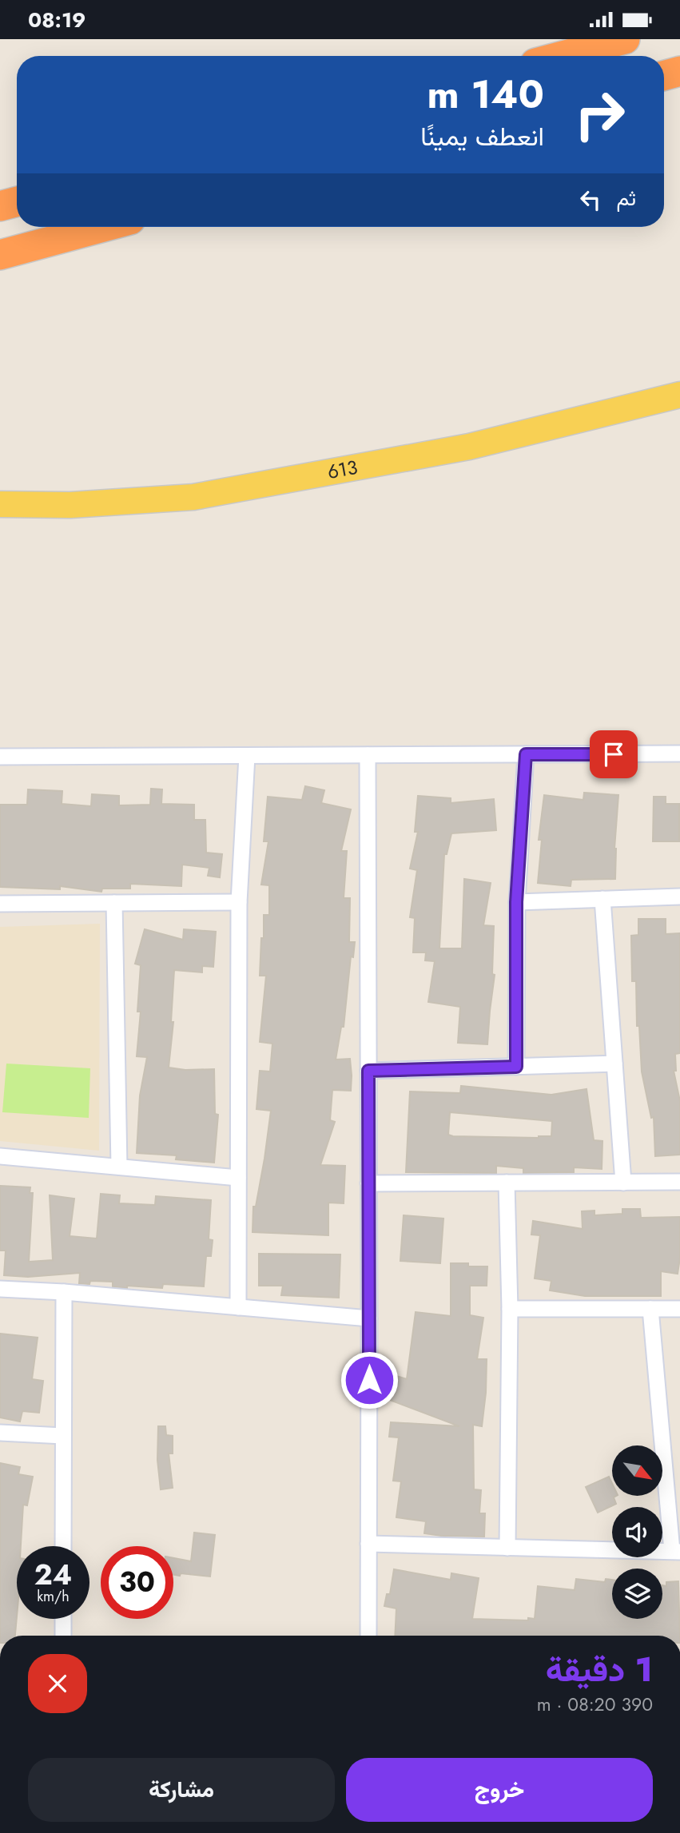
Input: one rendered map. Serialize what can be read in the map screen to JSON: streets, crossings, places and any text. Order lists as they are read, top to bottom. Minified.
{"streets":{"main road":["613"]},"north":"bottom right","page":{"status":"08:19","turn":["140 m","انعطف يمينًا"],"then":"ثم","speed":"24 km/h","limit":"30","heading":["1 دقيقة","390 m · 08:20"],"buttons":["خروج","مشاركة"]}}
